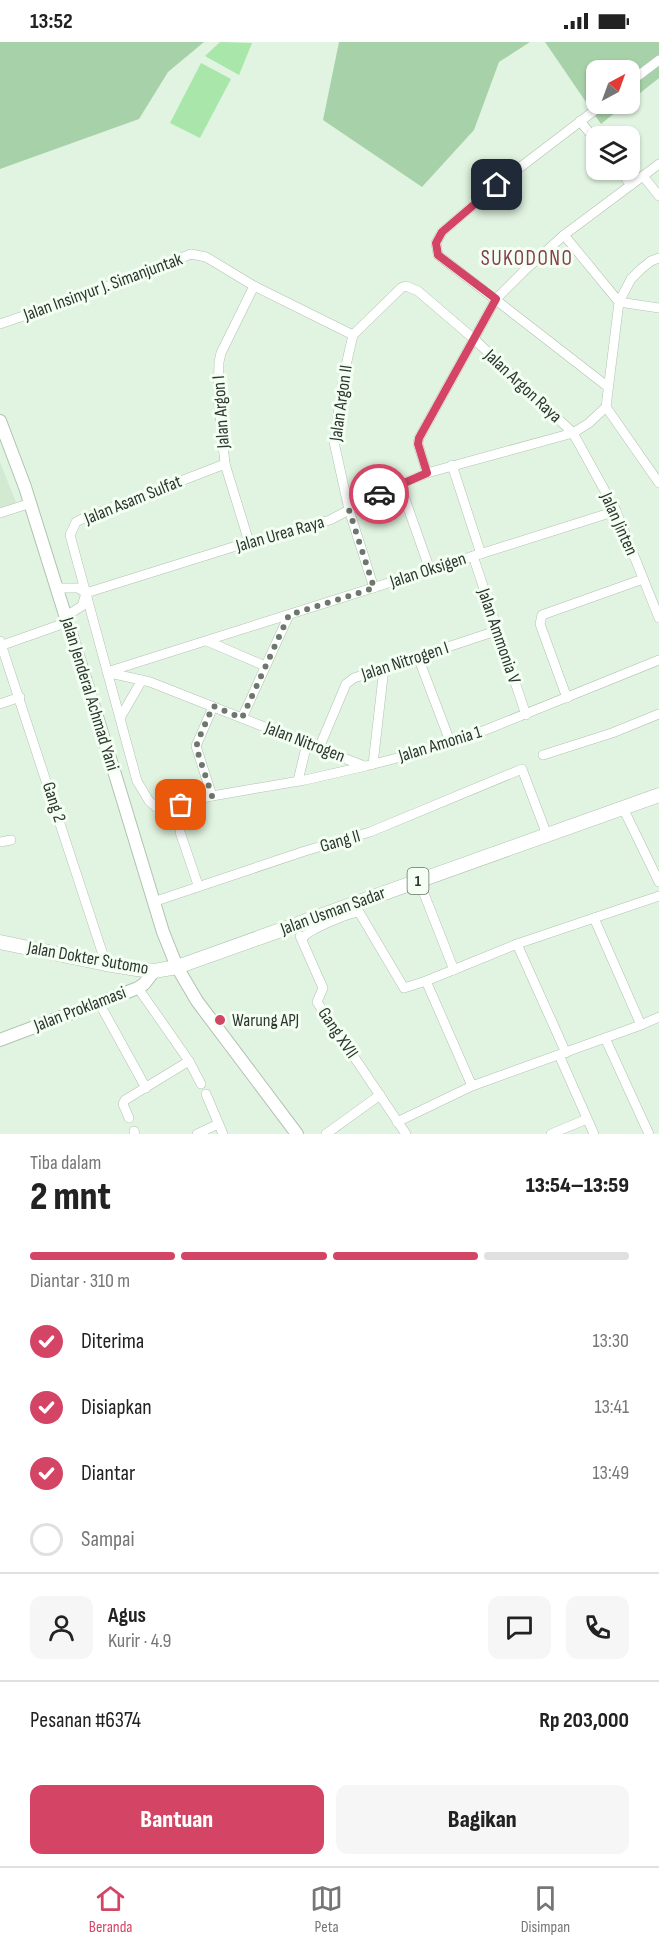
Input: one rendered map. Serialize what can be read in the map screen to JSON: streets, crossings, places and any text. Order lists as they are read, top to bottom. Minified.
{"streets":{"highway":["1","Jalan Usman Sadar","Jalan Dokter Sutomo"],"main road":["Jalan Jenderal Achmad Yani","Jalan Proklamasi"],"street":["Jalan Insinyur J. Simanjuntak","Jalan Argon Raya","Jalan Argon II","Jalan Argon I","Jalan Asam Sulfat","Jalan Jinten","Jalan Urea Raya","Jalan Oksigen","Jalan Ammonia V","Jalan Nitrogen I","Jalan Nitrogen","Jalan Amonia 1","Gang 2","Gang II","Gang XVII"]},"crossings":[["Jalan Insinyur J. Simanjuntak","Jalan Argon I"],["Jalan Argon Raya","Jalan Argon II"],["Jalan Argon Raya","Jalan Jinten"],["Jalan Argon Raya","Jalan Urea Raya"],["Jalan Argon II","Jalan Urea Raya"],["Jalan Argon II","Jalan Oksigen"],["Jalan Argon I","Jalan Asam Sulfat"],["Jalan Argon I","Jalan Urea Raya"],["Jalan Asam Sulfat","Jalan Urea Raya"],["Jalan Asam Sulfat","Jalan Oksigen"],["Jalan Asam Sulfat","Jalan Nitrogen"],["Jalan Asam Sulfat","Jalan Amonia 1"],["Jalan Jinten","Jalan Urea Raya"],["Jalan Jinten","Jalan Oksigen"],["Jalan Urea Raya","Jalan Ammonia V"],["Jalan Urea Raya","Jalan Jenderal Achmad Yani"],["Jalan Oksigen","Jalan Ammonia V"],["Jalan Oksigen","Jalan Nitrogen"],["Jalan Ammonia V","Jalan Nitrogen I"],["Jalan Ammonia V","Jalan Amonia 1"],["Jalan Nitrogen I","Jalan Nitrogen"],["Jalan Jenderal Achmad Yani","Gang II"],["Jalan Jenderal Achmad Yani","Jalan Usman Sadar"],["Jalan Jenderal Achmad Yani","Jalan Dokter Sutomo"],["Jalan Nitrogen","Jalan Amonia 1"],["Gang 2","Jalan Dokter Sutomo"],["Gang II","Jalan Usman Sadar"],["Jalan Usman Sadar","Jalan Dokter Sutomo"],["Jalan Usman Sadar","Gang XVII"],["Jalan Dokter Sutomo","Jalan Proklamasi"]],"districts":["SUKODONO"],"places":["Warung APJ"],"north":"top right","page":{"status":"13:52","heading":["2 mnt","Tiba dalam","13:54–13:59"],"panel":["Agus","Kurir · 4.9","Pesanan #6374","Rp 203,000"],"bar":"Diantar · 310 m","list":[["Diterima","13:30"],["Disiapkan","13:41"],["Diantar","13:49"],"Sampai"],"buttons":["Bantuan","Bagikan"],"tabs":["Beranda","Peta","Disimpan"]}}
